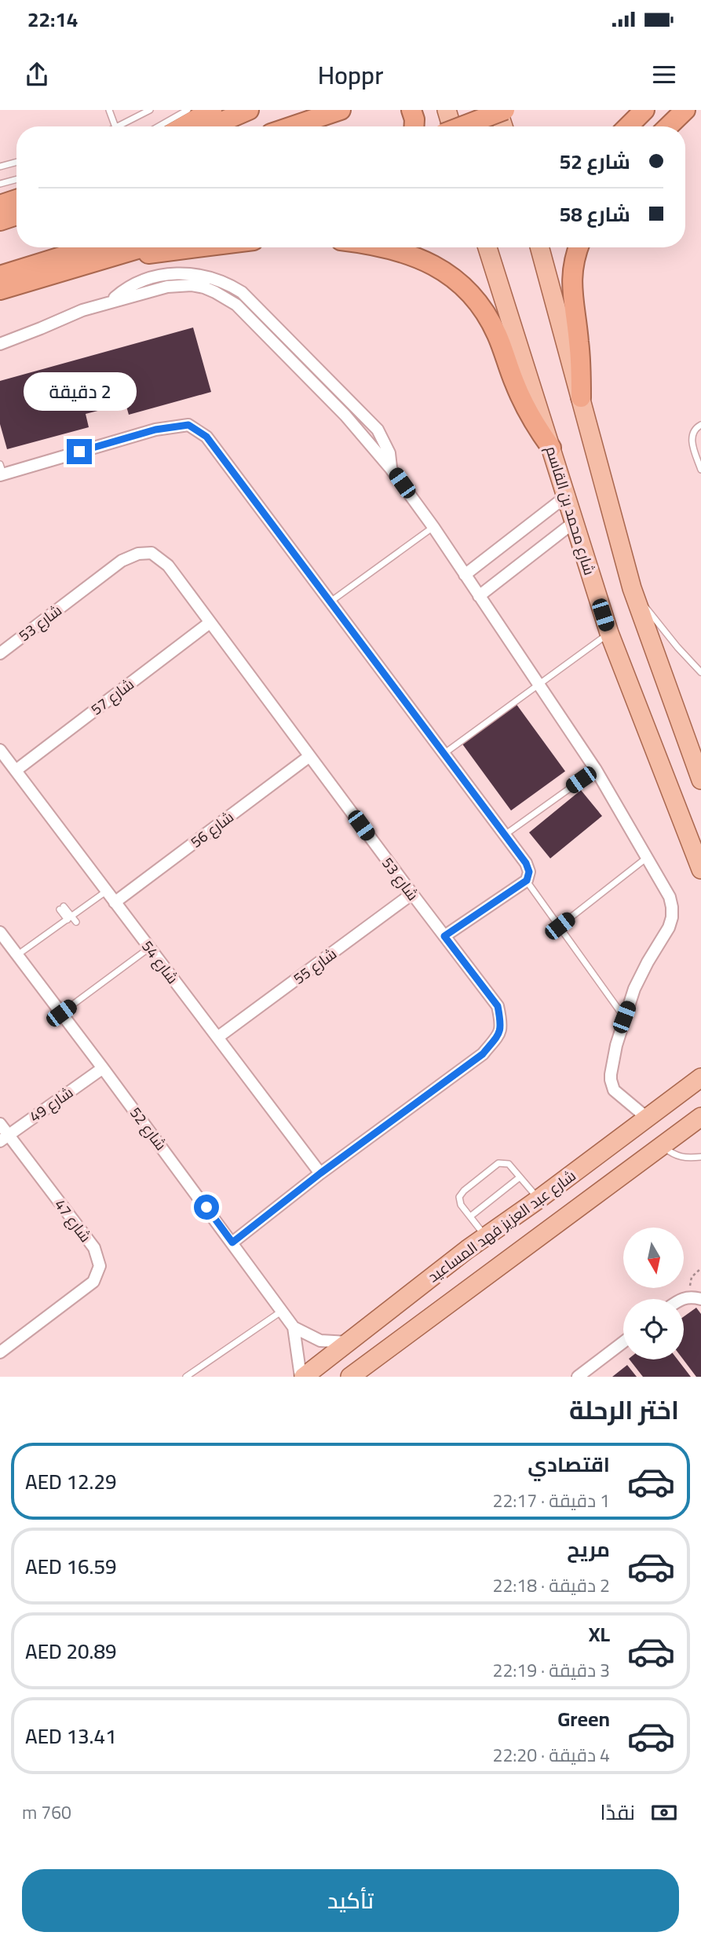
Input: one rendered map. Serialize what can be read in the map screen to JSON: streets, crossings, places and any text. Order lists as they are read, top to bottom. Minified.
{"streets":{"main road":["شارع محمد بن القاسم","شارع عبد العزيز فهد المساعيد"],"street":["شارع 53","شارع 57","شارع 56","شارع 54","شارع 55","شارع 49","شارع 52","شارع 47"]},"crossings":[["شارع 53","شارع 57"],["شارع 53","شارع 56"],["شارع 53","شارع 54"],["شارع 53","شارع 55"],["شارع 53","شارع 52"],["شارع 57","شارع 54"],["شارع 56","شارع 54"],["شارع 54","شارع 55"],["شارع 49","شارع 52"],["شارع 49","شارع 47"],["شارع 52","شارع عبد العزيز فهد المساعيد"]],"north":"bottom","page":{"status":"22:14","header":"Hoppr","banner":["شارع 52","شارع 58"],"bubble":"2 دقيقة","heading":"اختر الرحلة","list":[{"name":"اقتصادي","note":"1 دقيقة · 22:17","value":"AED 12.29"},{"name":"مريح","note":"2 دقيقة · 22:18","value":"AED 16.59"},{"name":"XL","note":"3 دقيقة · 22:19","value":"AED 20.89"},{"name":"Green","note":"4 دقيقة · 22:20","value":"AED 13.41"}],"pay":["نقدًا","760 m"],"buttons":"تأكيد"}}
